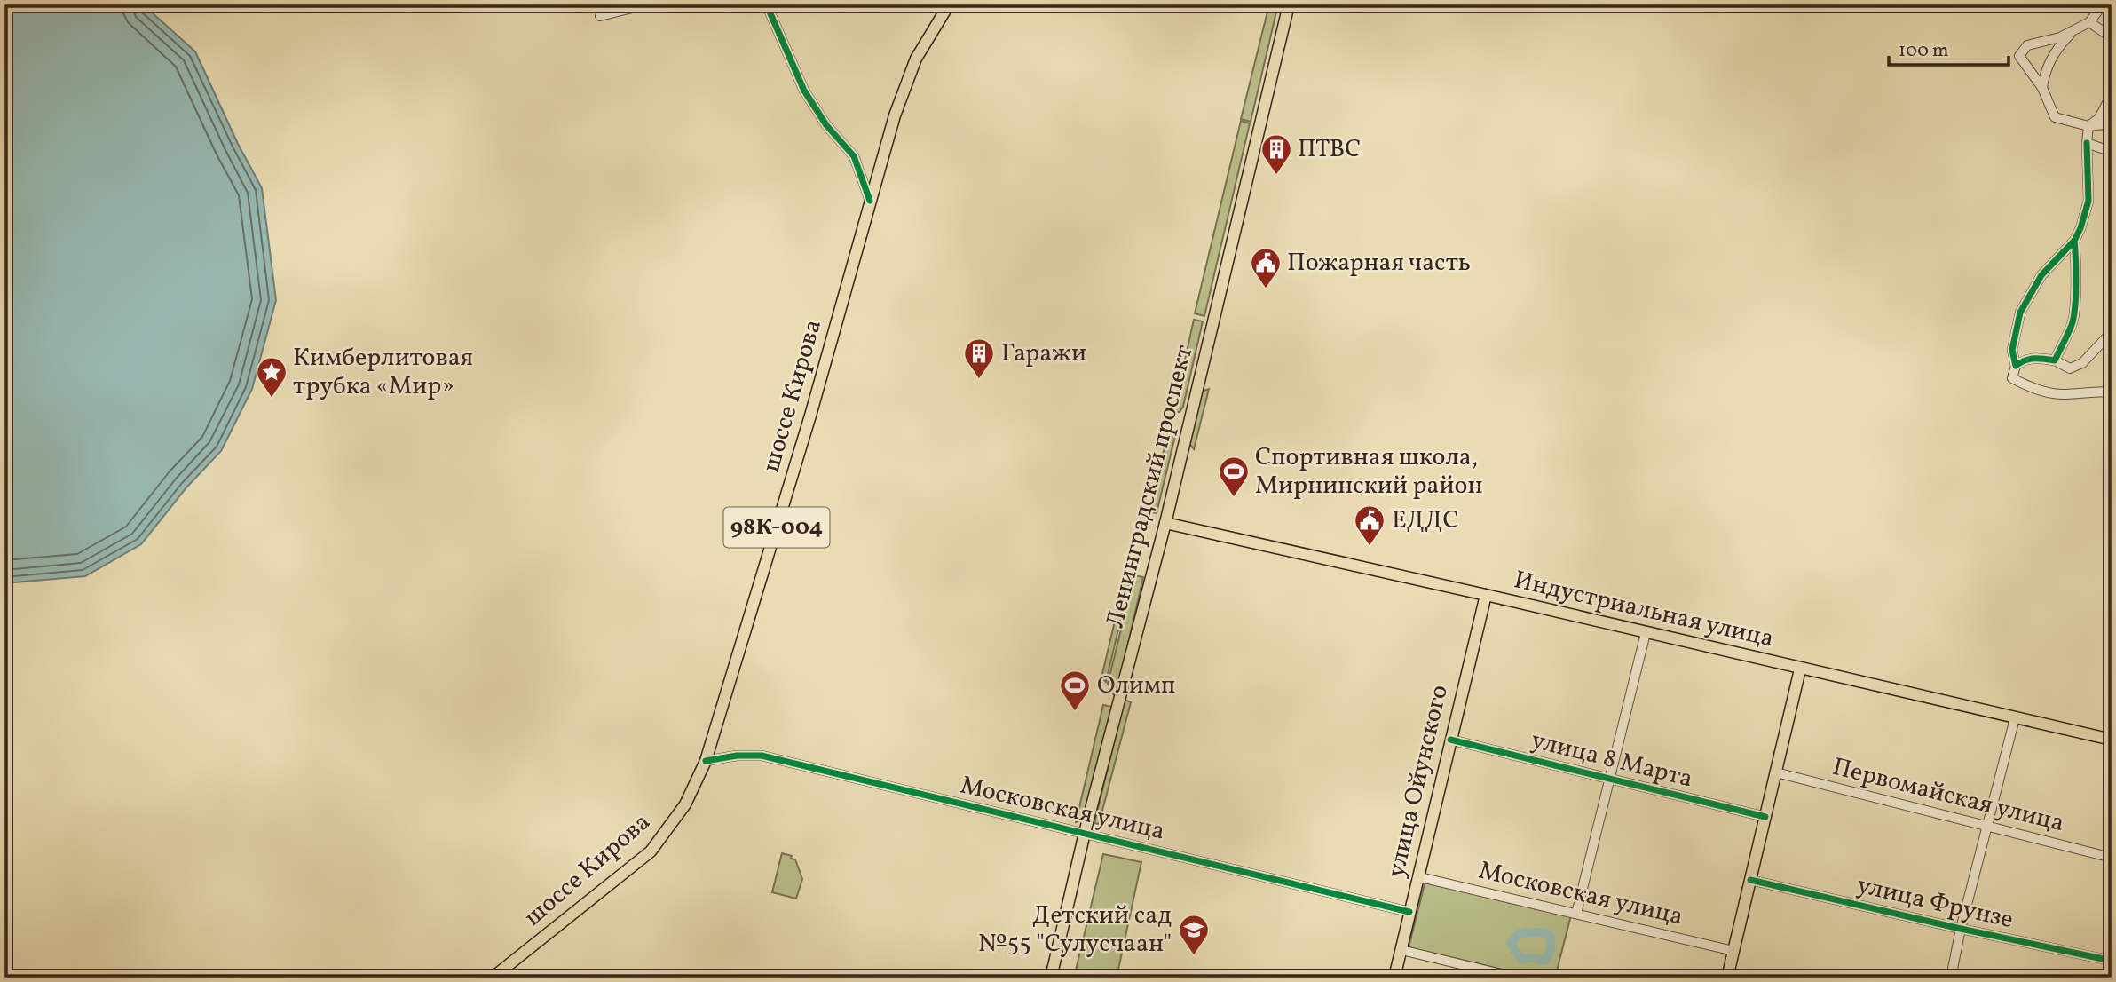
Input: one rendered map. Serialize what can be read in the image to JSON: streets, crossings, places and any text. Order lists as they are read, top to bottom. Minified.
{"streets":{"main road":["шоссе Кирова","Ленинградский проспект","98К-004","Индустриальная улица","улица Ойунского"],"street":["улица 8 Марта","Первомайская улица","Московская улица","улица Фрунзе"]},"crossings":[["шоссе Кирова","Московская улица"],["Ленинградский проспект","Индустриальная улица"],["Ленинградский проспект","Московская улица"],["Индустриальная улица","улица Ойунского"],["улица 8 Марта","улица Ойунского"],["улица Ойунского","Московская улица"]],"places":{"building":["ПТВС","Гаражи"],"public building":["Пожарная часть","ЕДДС"],"place":["Кимберлитовая трубка «Мир»"],"sports":["Спортивная школа, Мирнинский район","Олимп"],"school or university":["Детский сад №55 \"Сулусчаан\""]},"scale_bar":"100 m"}
